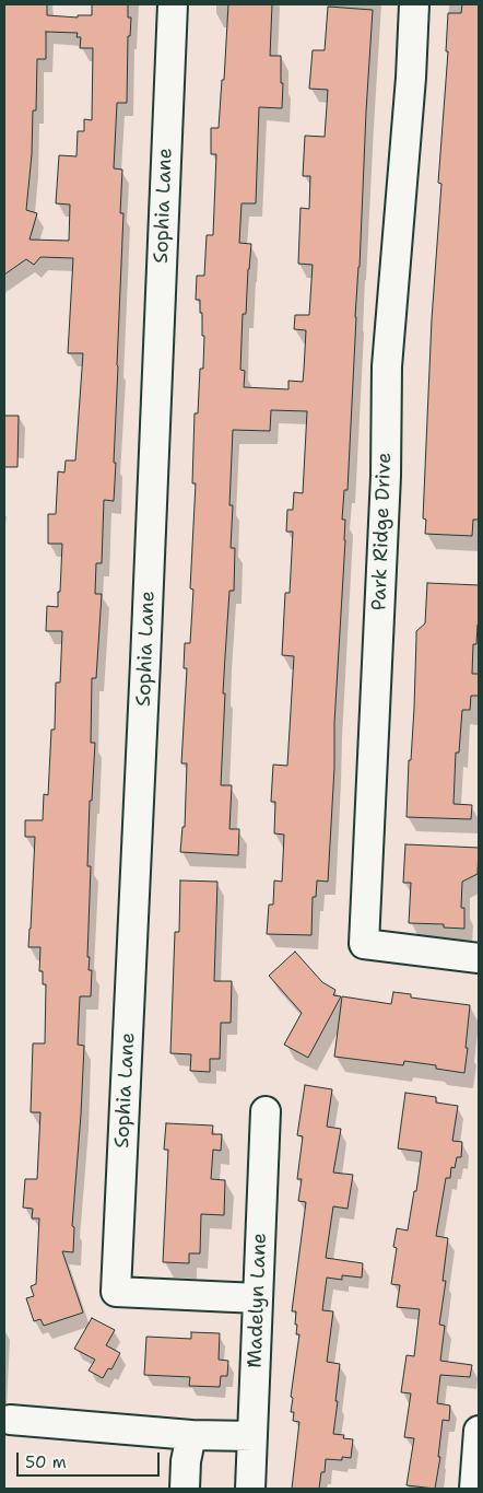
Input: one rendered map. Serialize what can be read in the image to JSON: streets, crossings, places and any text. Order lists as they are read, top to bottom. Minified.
{"streets":{"street":["Sophia Lane","Park Ridge Drive","Madelyn Lane"]},"crossings":[["Sophia Lane","Madelyn Lane"]],"scale_bar":"50 m"}
